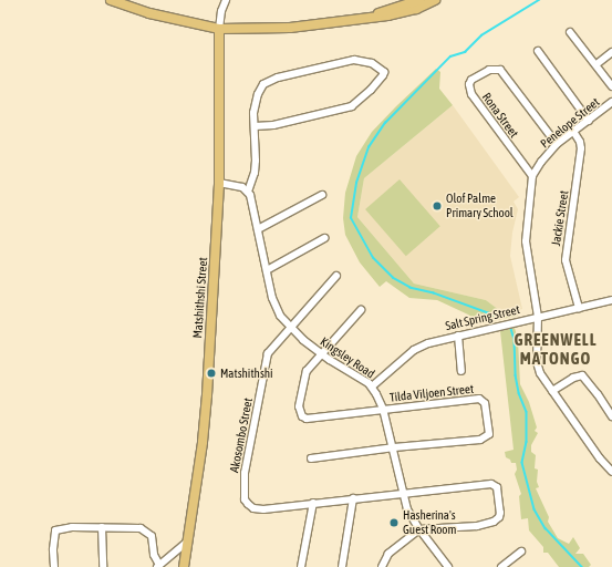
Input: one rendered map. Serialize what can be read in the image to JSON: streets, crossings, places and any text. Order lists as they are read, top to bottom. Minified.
{"streets":{"main road":["Matshithshi Street"],"street":["Rona Street","Penelope Street","Jackie Street","Salt Spring Street","Kingsley Road","Tilda Viljoen Street","Akosombo Street"]},"crossings":[["Rona Street","Penelope Street"],["Penelope Street","Jackie Street"],["Jackie Street","Salt Spring Street"],["Salt Spring Street","Kingsley Road"],["Kingsley Road","Tilda Viljoen Street"],["Kingsley Road","Akosombo Street"]],"districts":["GREENWELL MATONGO"],"places":["Olof Palme Primary School","Matshithshi","Hasherina's Guest Room"]}
